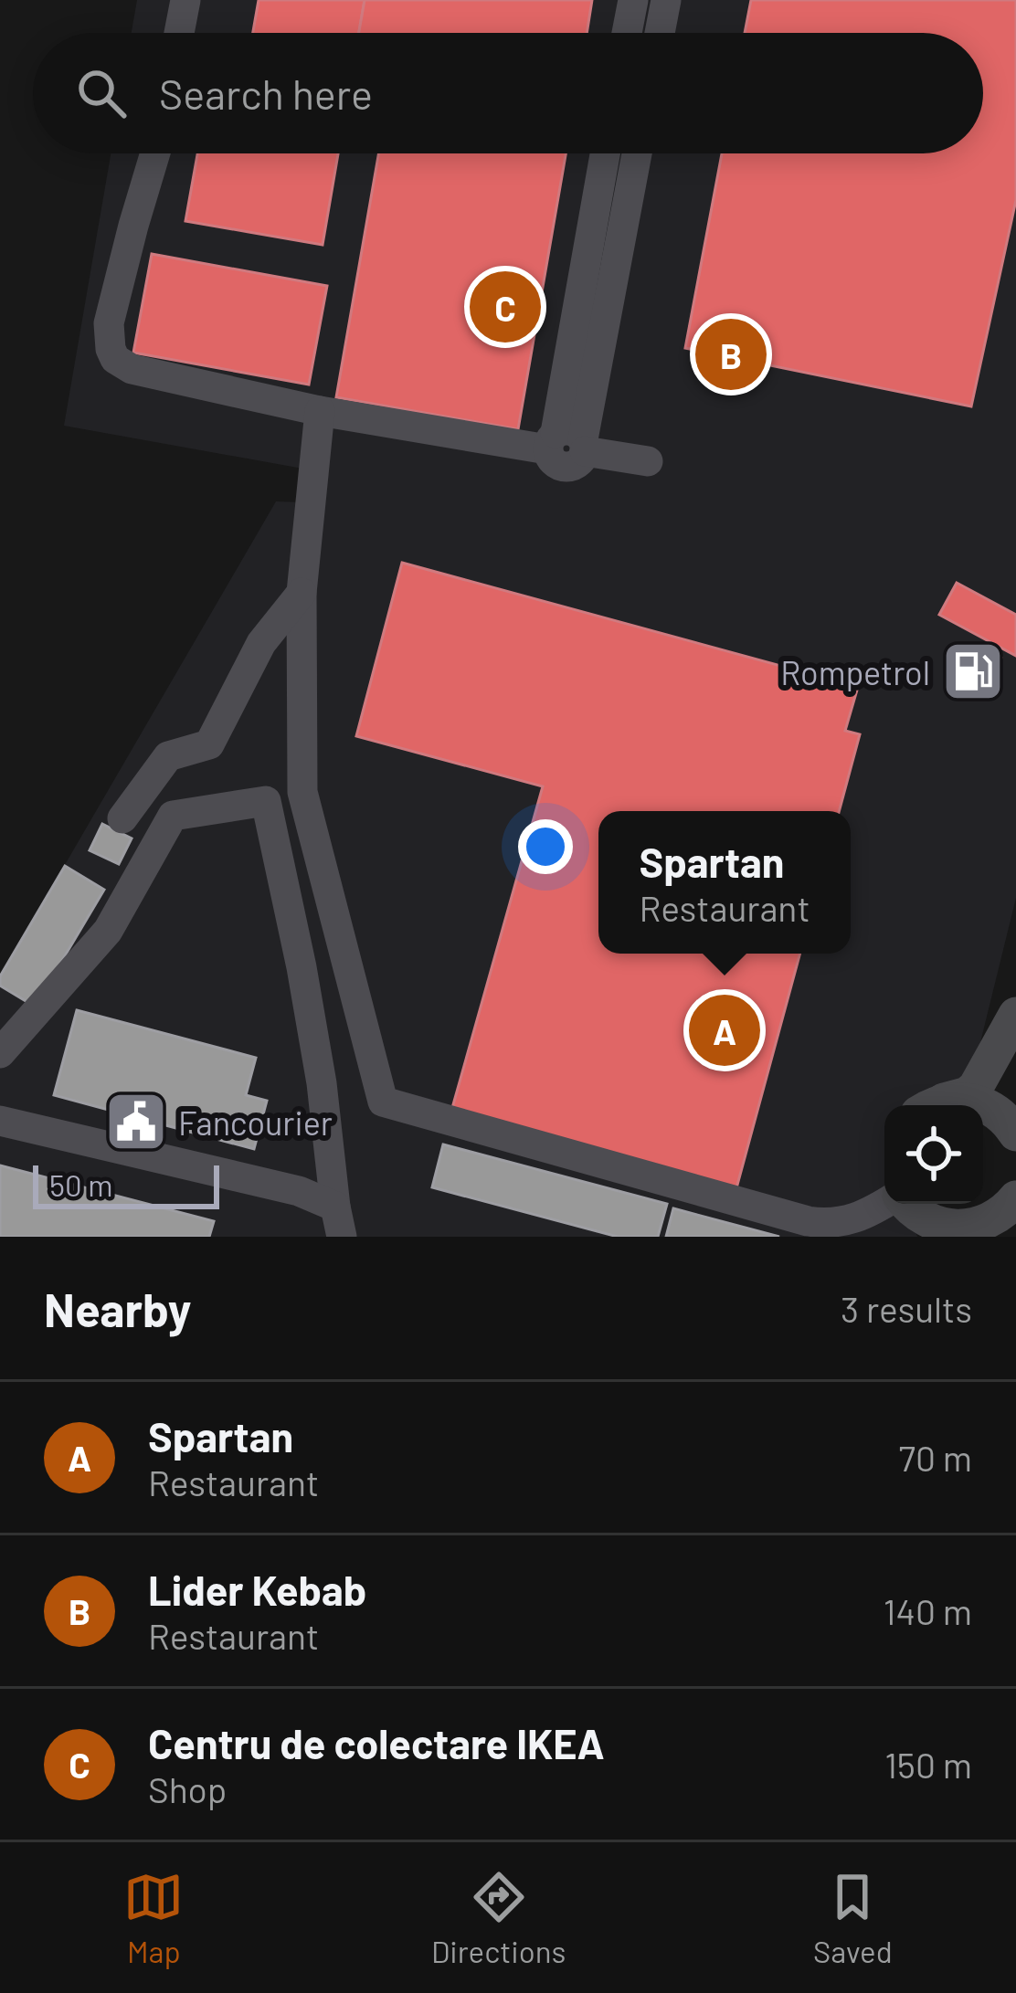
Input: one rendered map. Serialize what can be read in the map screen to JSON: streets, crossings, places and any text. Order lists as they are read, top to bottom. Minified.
{"places":{"fuel station":["Rompetrol"],"public building":["Fancourier"]},"scale_bar":"50 m","page":{"search":"Search here","pins":["C","B","A"],"popup":["Spartan","Restaurant"],"scale":"50 m","heading":["Nearby","3 results"],"list":[{"mark":"A","name":"Spartan","note":"Restaurant","value":"70 m"},{"mark":"B","name":"Lider Kebab","note":"Restaurant","value":"140 m"},{"mark":"C","name":"Centru de colectare IKEA","note":"Shop","value":"150 m"}],"nav":["Map","Directions","Saved"]}}
